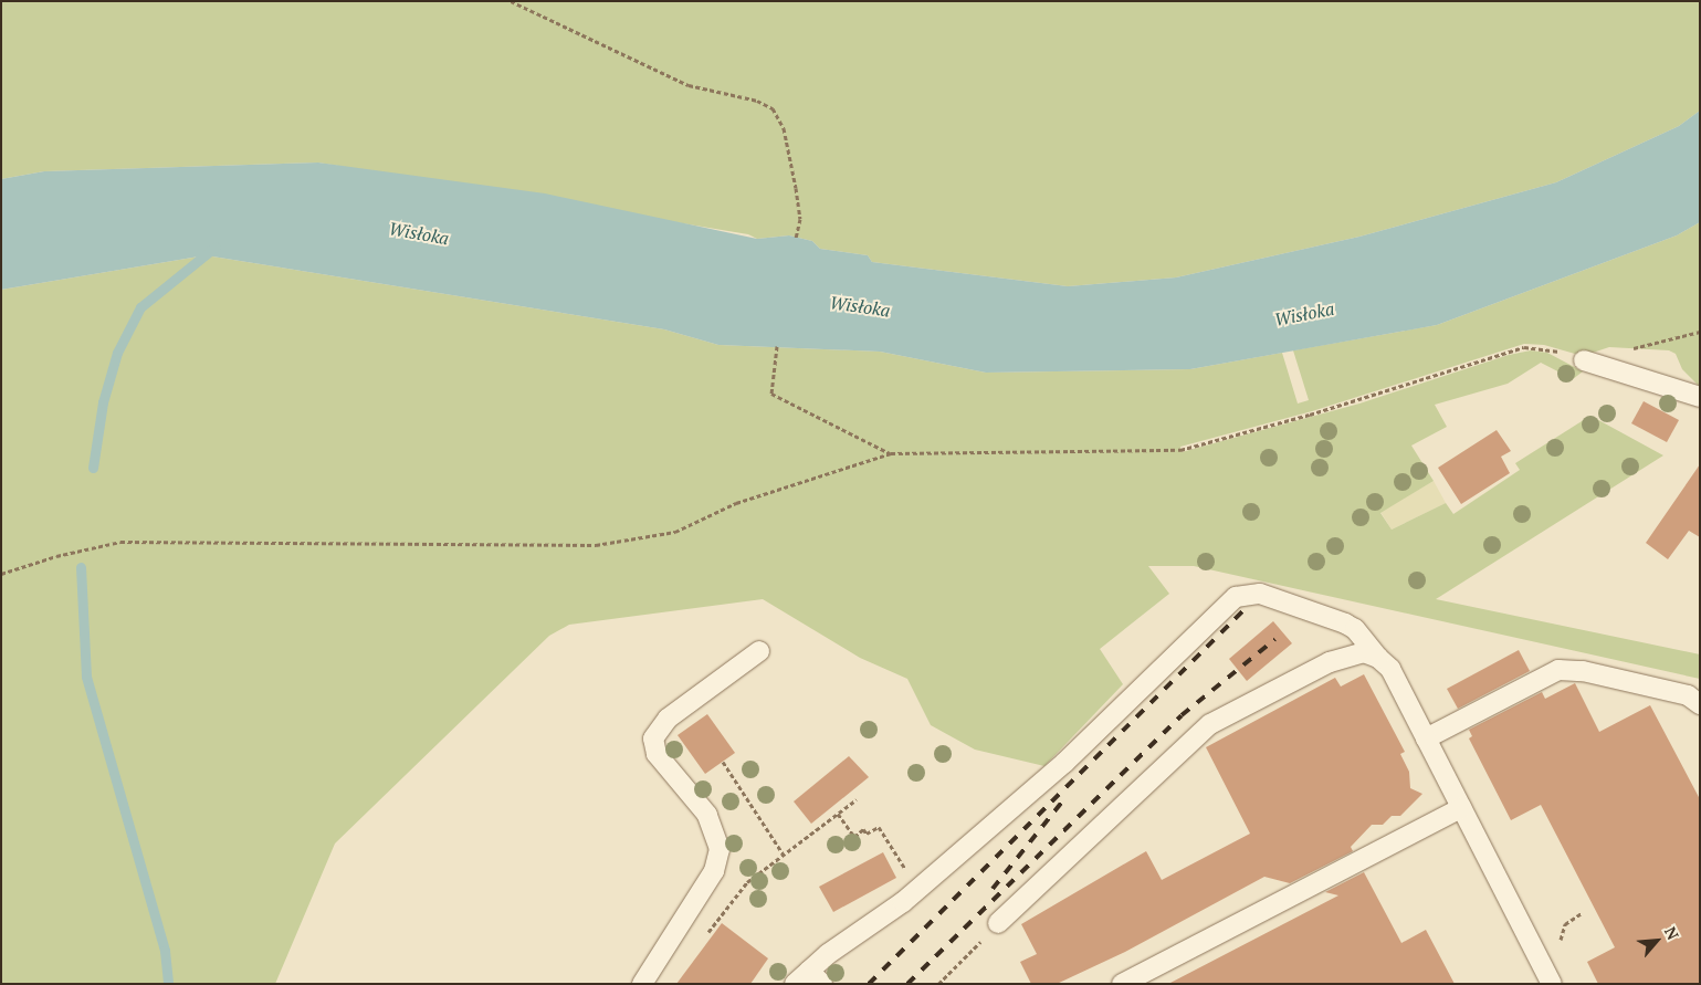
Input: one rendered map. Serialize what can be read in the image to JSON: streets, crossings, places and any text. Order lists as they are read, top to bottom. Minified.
{"water":["Wisłoka"],"north":"top right"}
